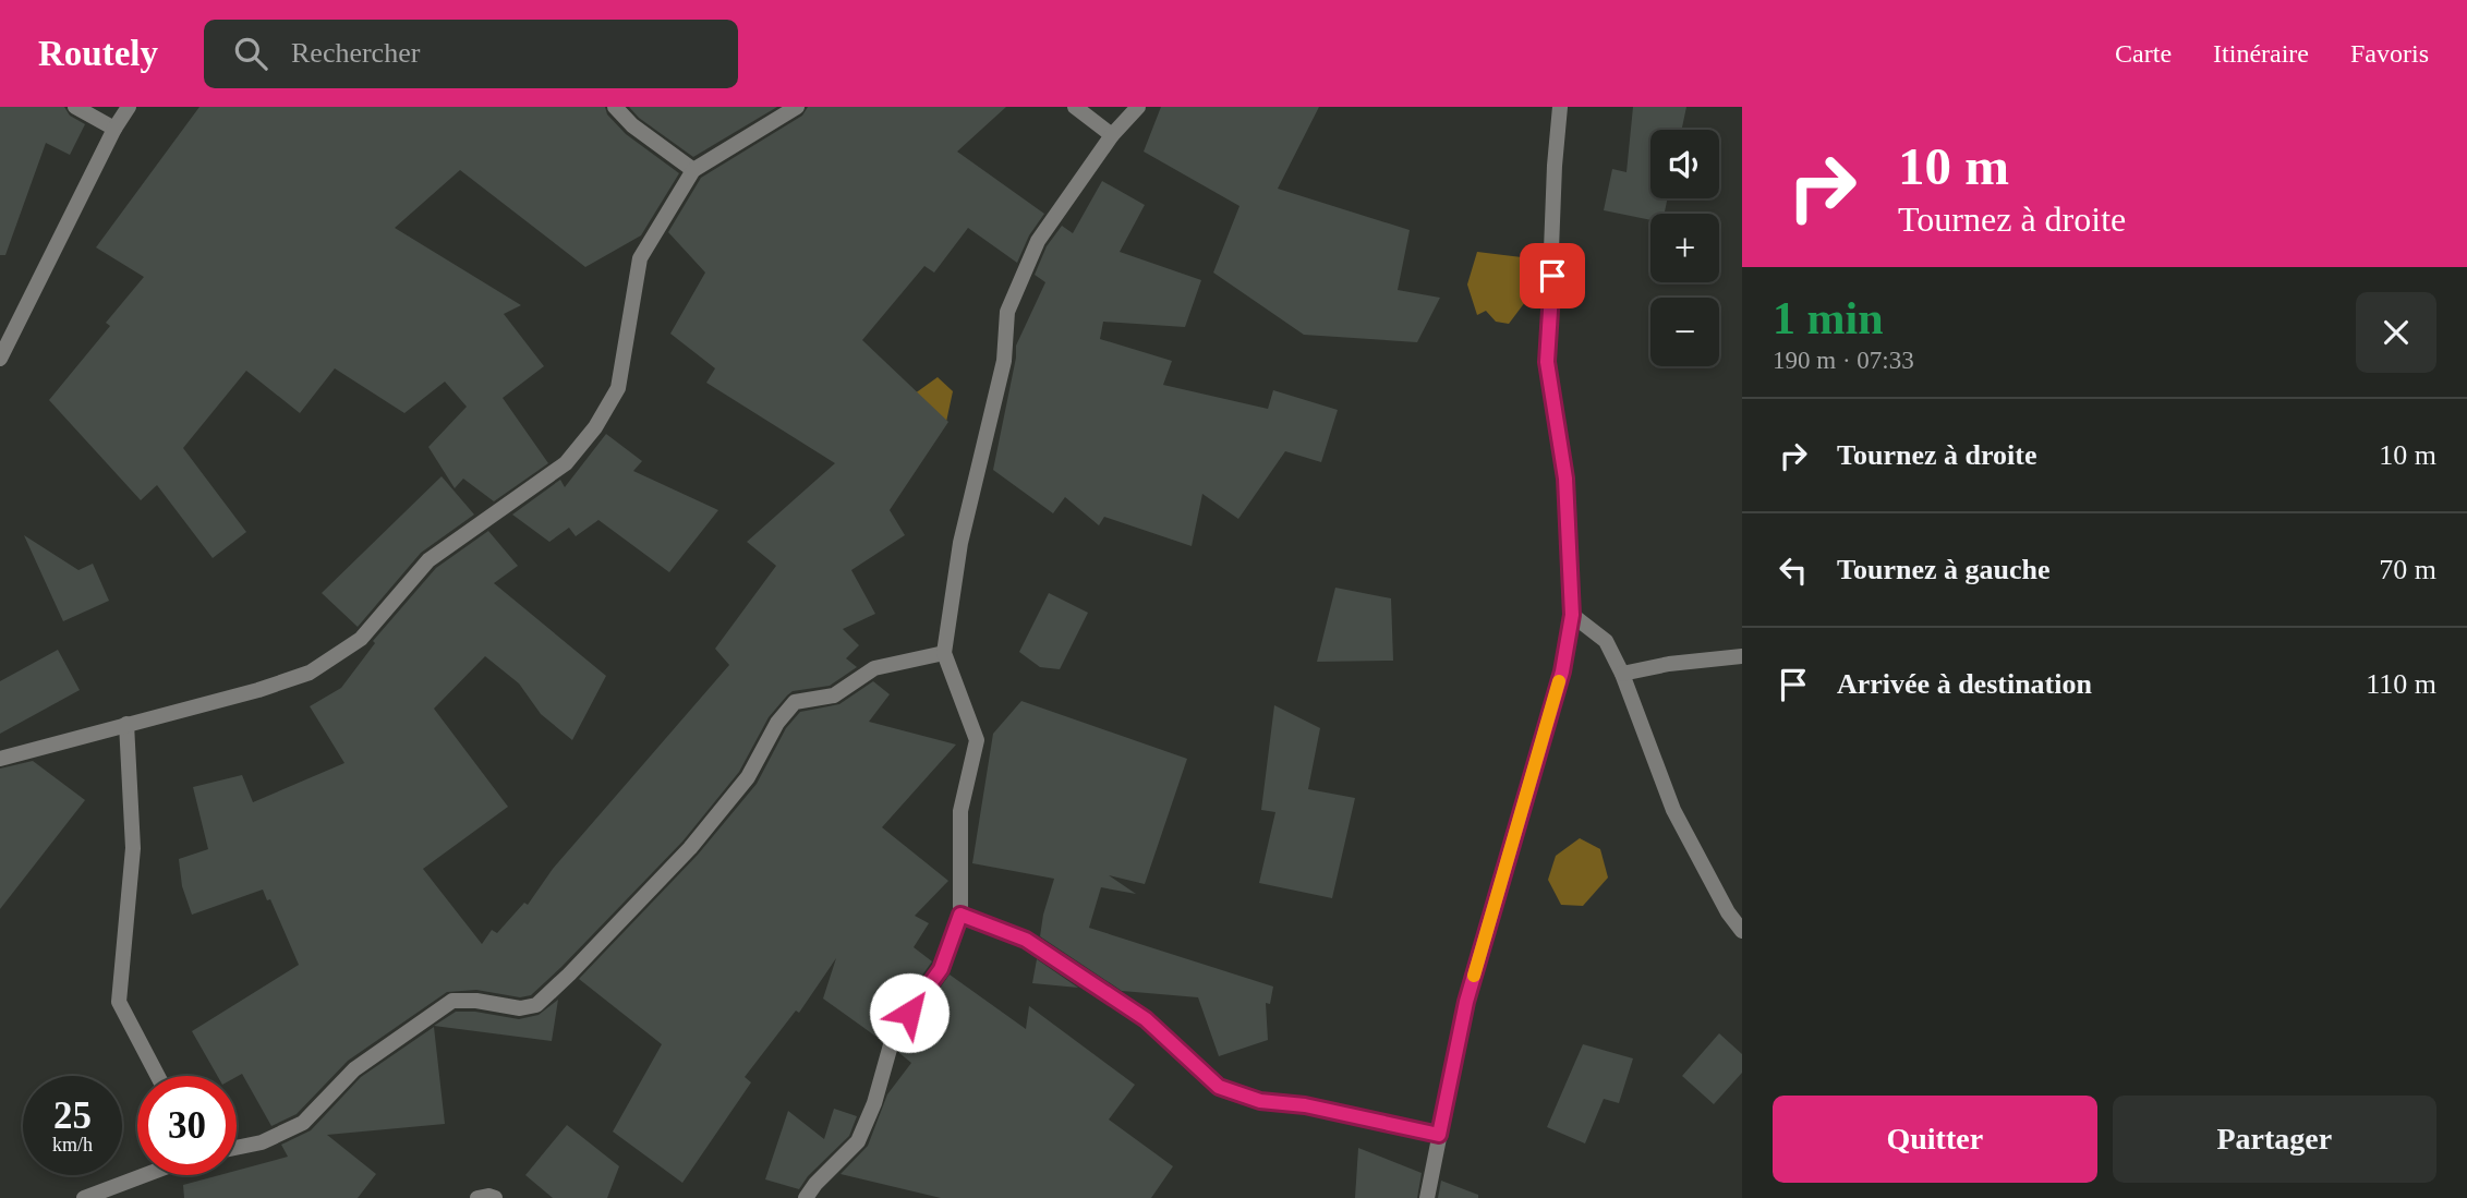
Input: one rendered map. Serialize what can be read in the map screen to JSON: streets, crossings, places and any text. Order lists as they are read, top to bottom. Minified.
{"page":{"header":"Routely","search":"Rechercher","nav":["Carte","Itinéraire","Favoris"],"turn":["10 m","Tournez à droite"],"map_buttons":["+","−"],"heading":["1 min","190 m · 07:33"],"list":[{"name":"Tournez à droite","value":"10 m"},{"name":"Tournez à gauche","value":"70 m"},{"name":"Arrivée à destination","value":"110 m"}],"speed":"25 km/h","limit":"30","buttons":["Quitter","Partager"]}}
